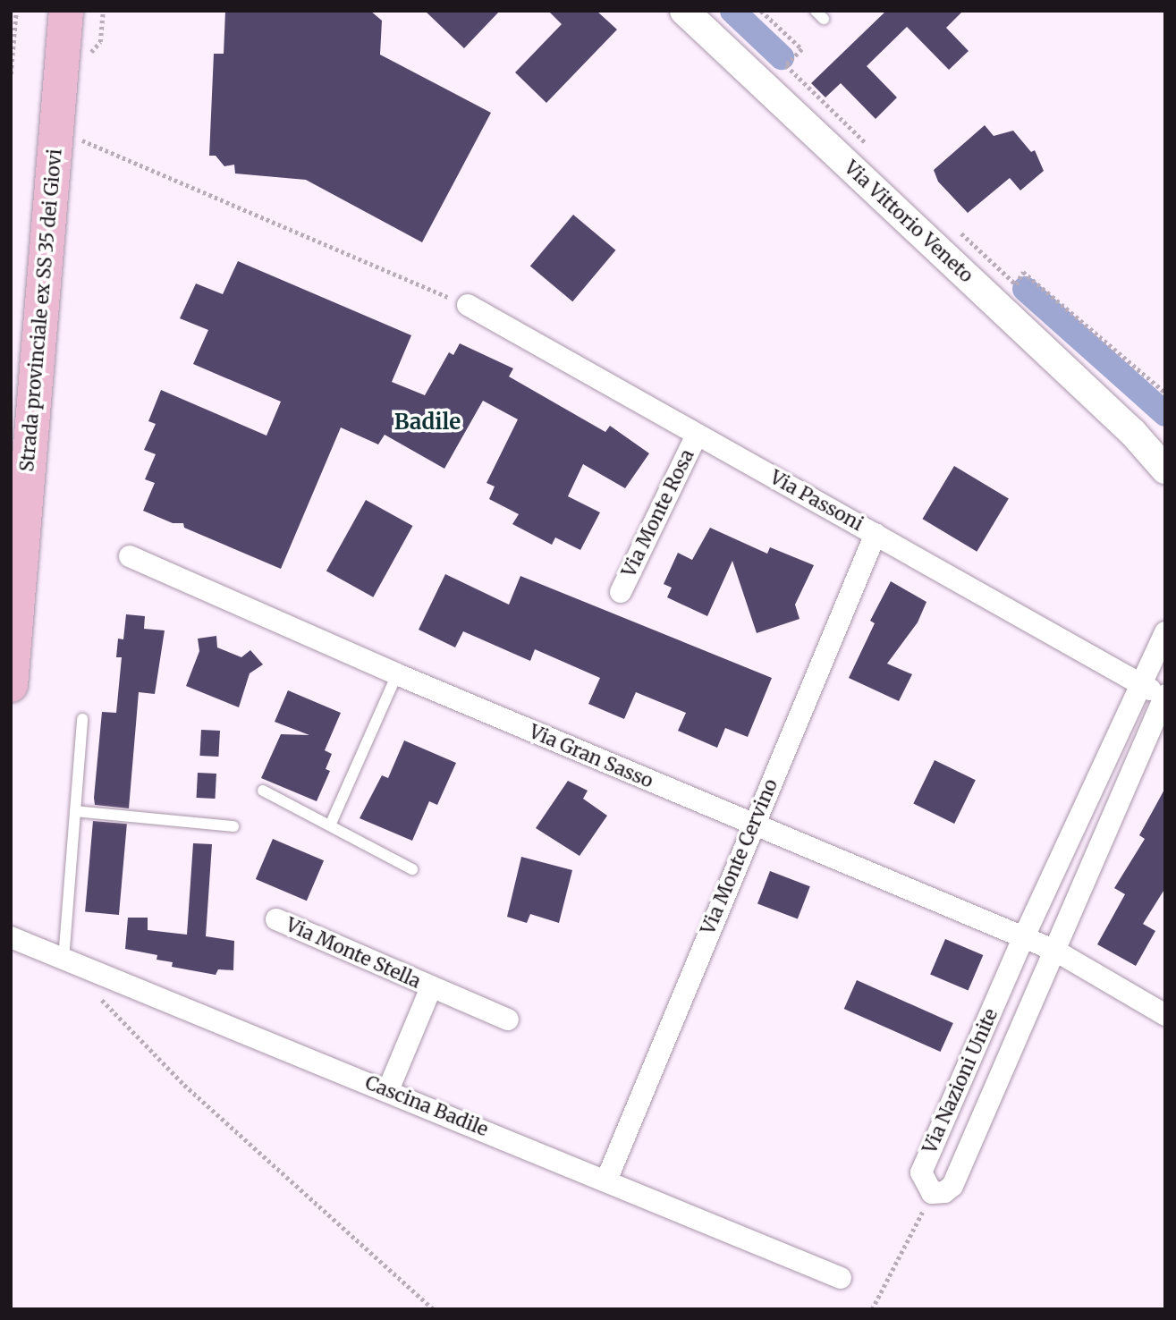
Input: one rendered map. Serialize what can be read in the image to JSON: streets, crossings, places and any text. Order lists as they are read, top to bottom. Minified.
{"streets":{"main road":["Strada provinciale ex SS 35 dei Giovi"],"street":["Via Vittorio Veneto","Via Passoni","Via Monte Rosa","Via Gran Sasso","Via Monte Cervino","Via Monte Stella","Via Nazioni Unite","Cascina Badile"]},"crossings":[["Via Passoni","Via Monte Rosa"],["Via Passoni","Via Monte Cervino"],["Via Passoni","Via Nazioni Unite"],["Via Gran Sasso","Via Monte Cervino"],["Via Gran Sasso","Via Nazioni Unite"],["Via Monte Cervino","Cascina Badile"],["Via Monte Stella","Cascina Badile"]],"districts":["Badile"]}
